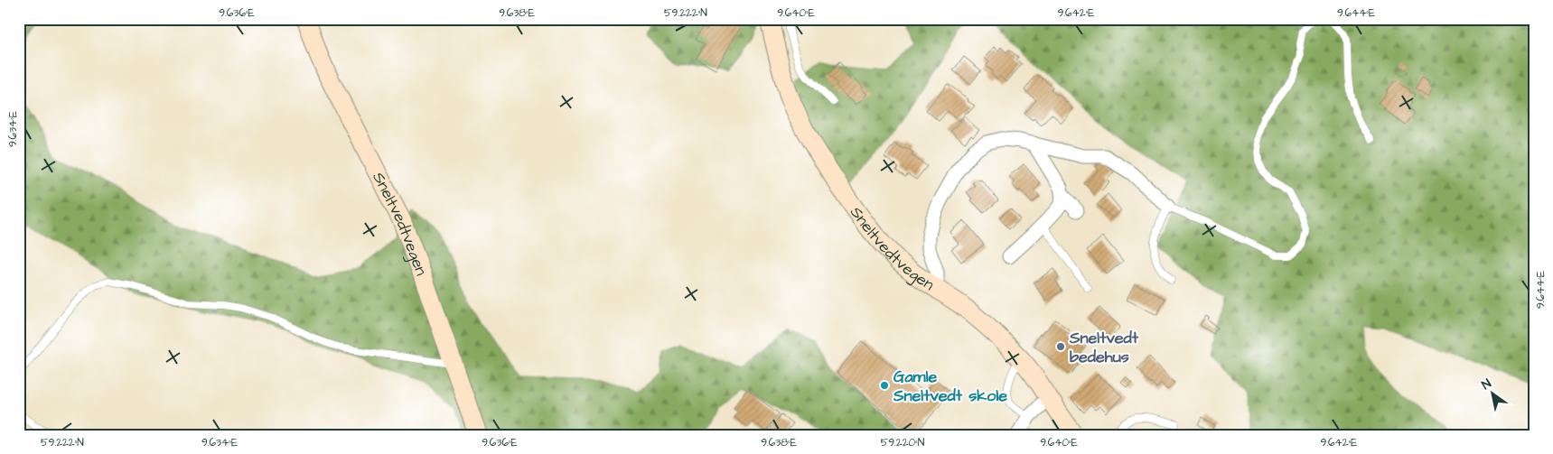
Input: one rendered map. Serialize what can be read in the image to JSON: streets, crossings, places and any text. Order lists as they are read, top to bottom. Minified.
{"streets":{"main road":["Sneltvedtvegen"]},"places":["Sneltvedt bedehus","Gamle Sneltvedt skole"],"north":"top left","coordinates":["9.636°E","9.638°E","59.222°N","9.640°E","9.642°E","9.644°E","9.634°E","59.220°N"]}
